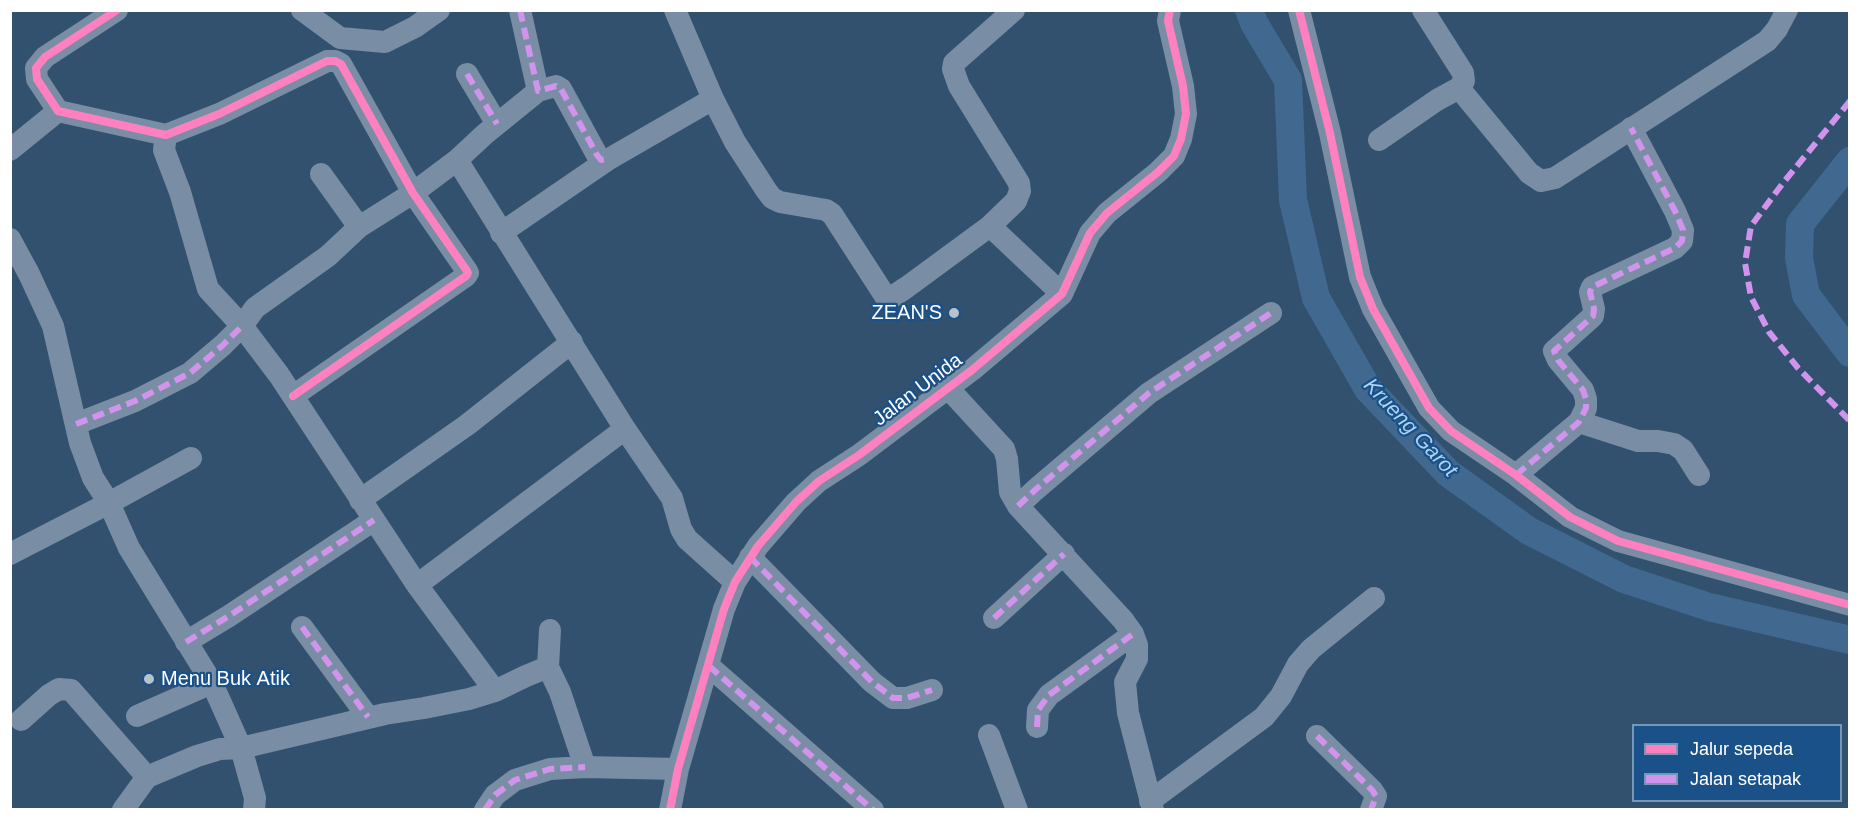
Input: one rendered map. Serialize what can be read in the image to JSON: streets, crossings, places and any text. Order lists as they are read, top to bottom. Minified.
{"streets":{"street":["Jalan Unida"]},"water":["Krueng Garot"],"places":["ZEAN'S","Menu Buk Atik"],"legend":["Jalur sepeda","Jalan setapak"]}
